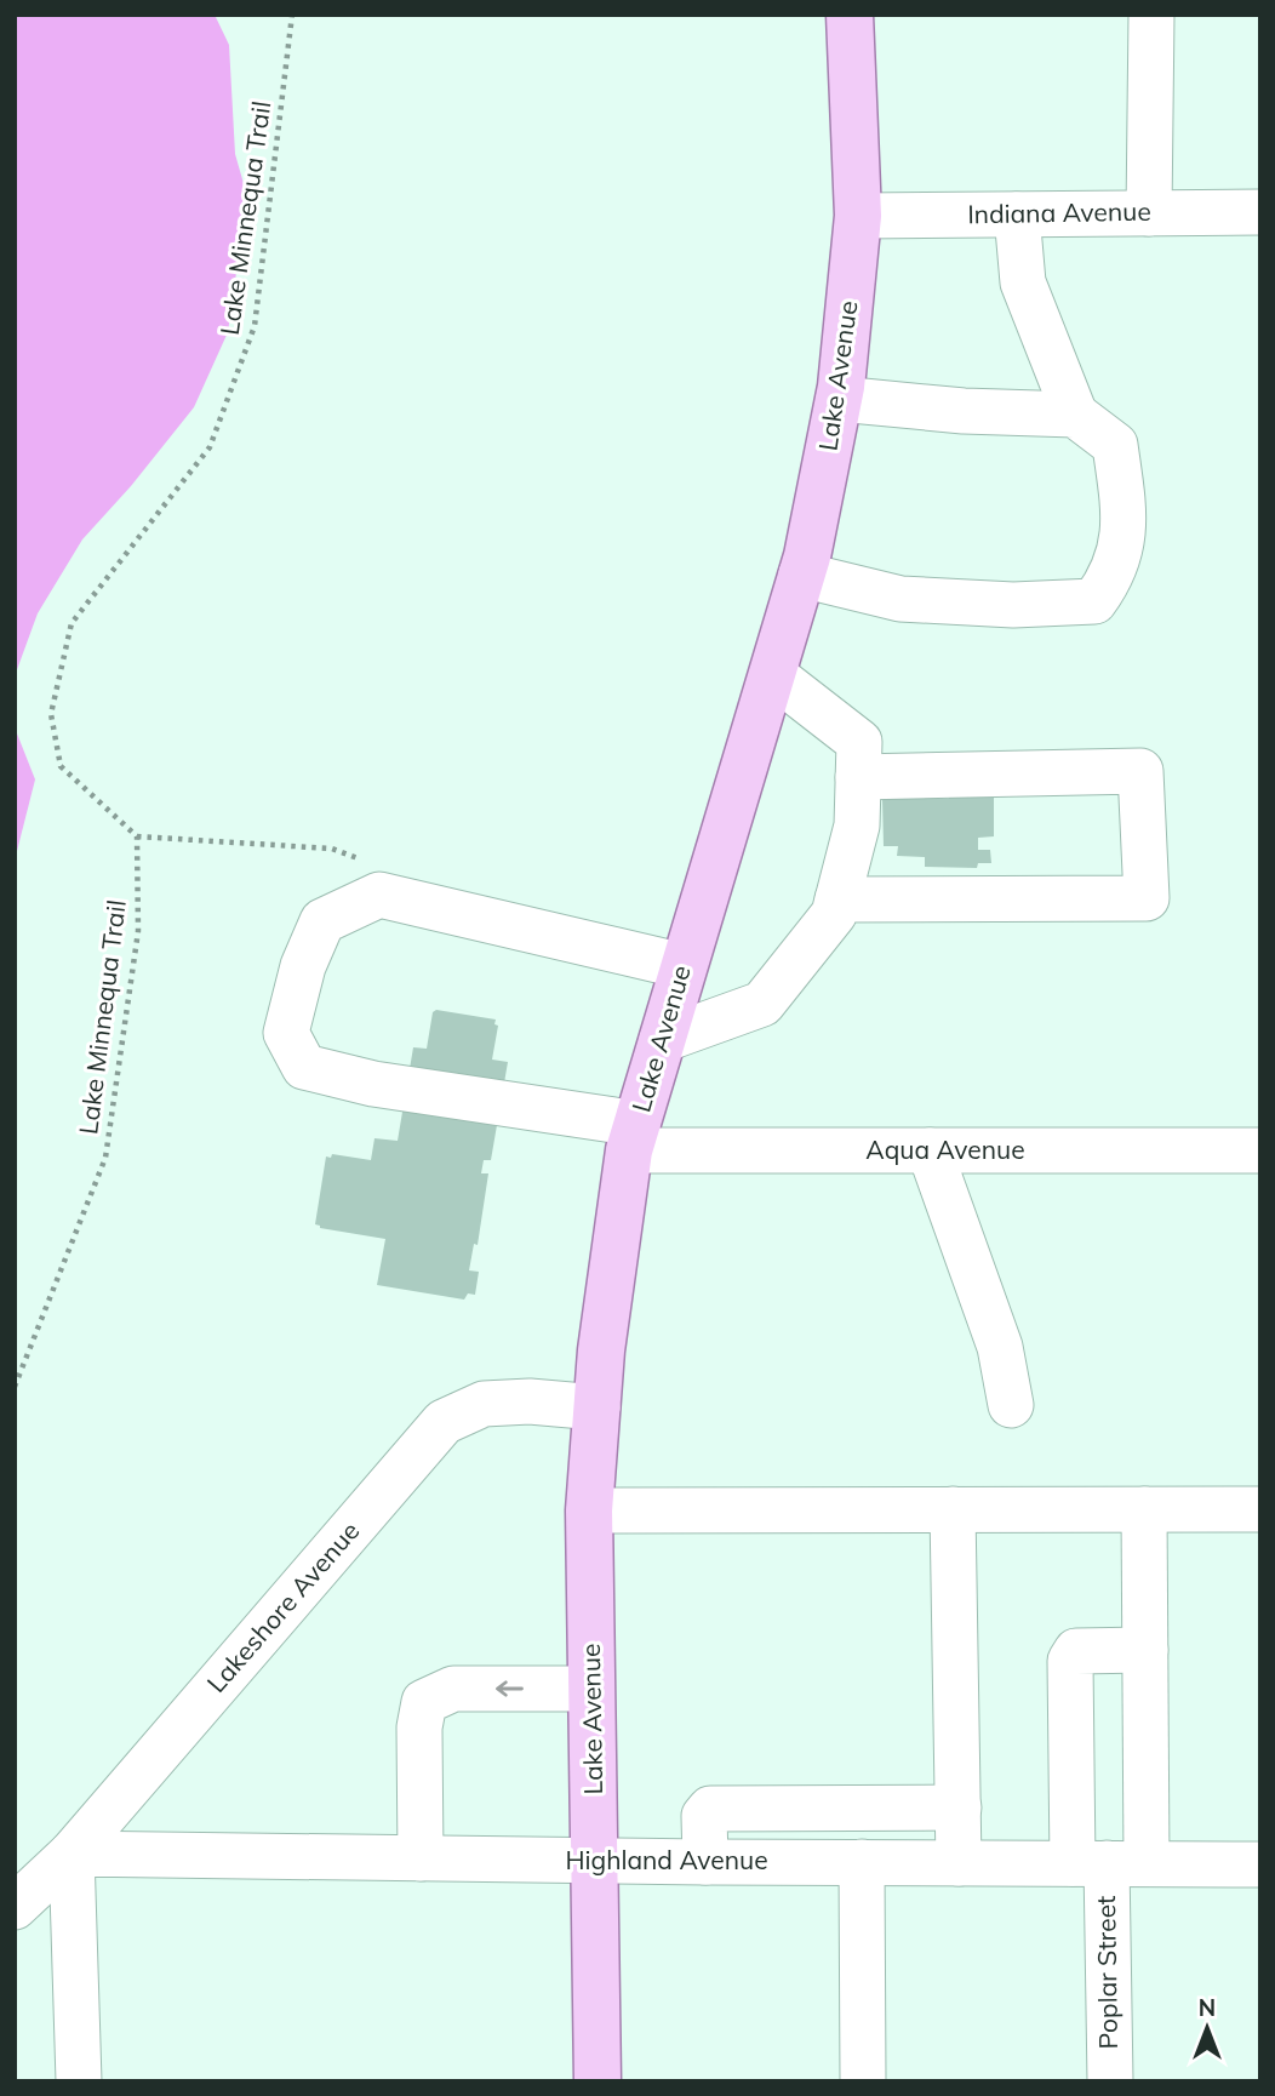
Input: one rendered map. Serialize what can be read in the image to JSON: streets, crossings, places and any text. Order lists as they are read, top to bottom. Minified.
{"streets":{"main road":["Lake Avenue"],"street":["Indiana Avenue","Aqua Avenue","Lakeshore Avenue","Highland Avenue","Poplar Street"],"path":["Lake Minnequa Trail"]},"crossings":[["Indiana Avenue","Lake Avenue"],["Lake Avenue","Aqua Avenue"],["Lake Avenue","Lakeshore Avenue"],["Lake Avenue","Highland Avenue"],["Lakeshore Avenue","Highland Avenue"],["Highland Avenue","Poplar Street"]],"north":"top"}
